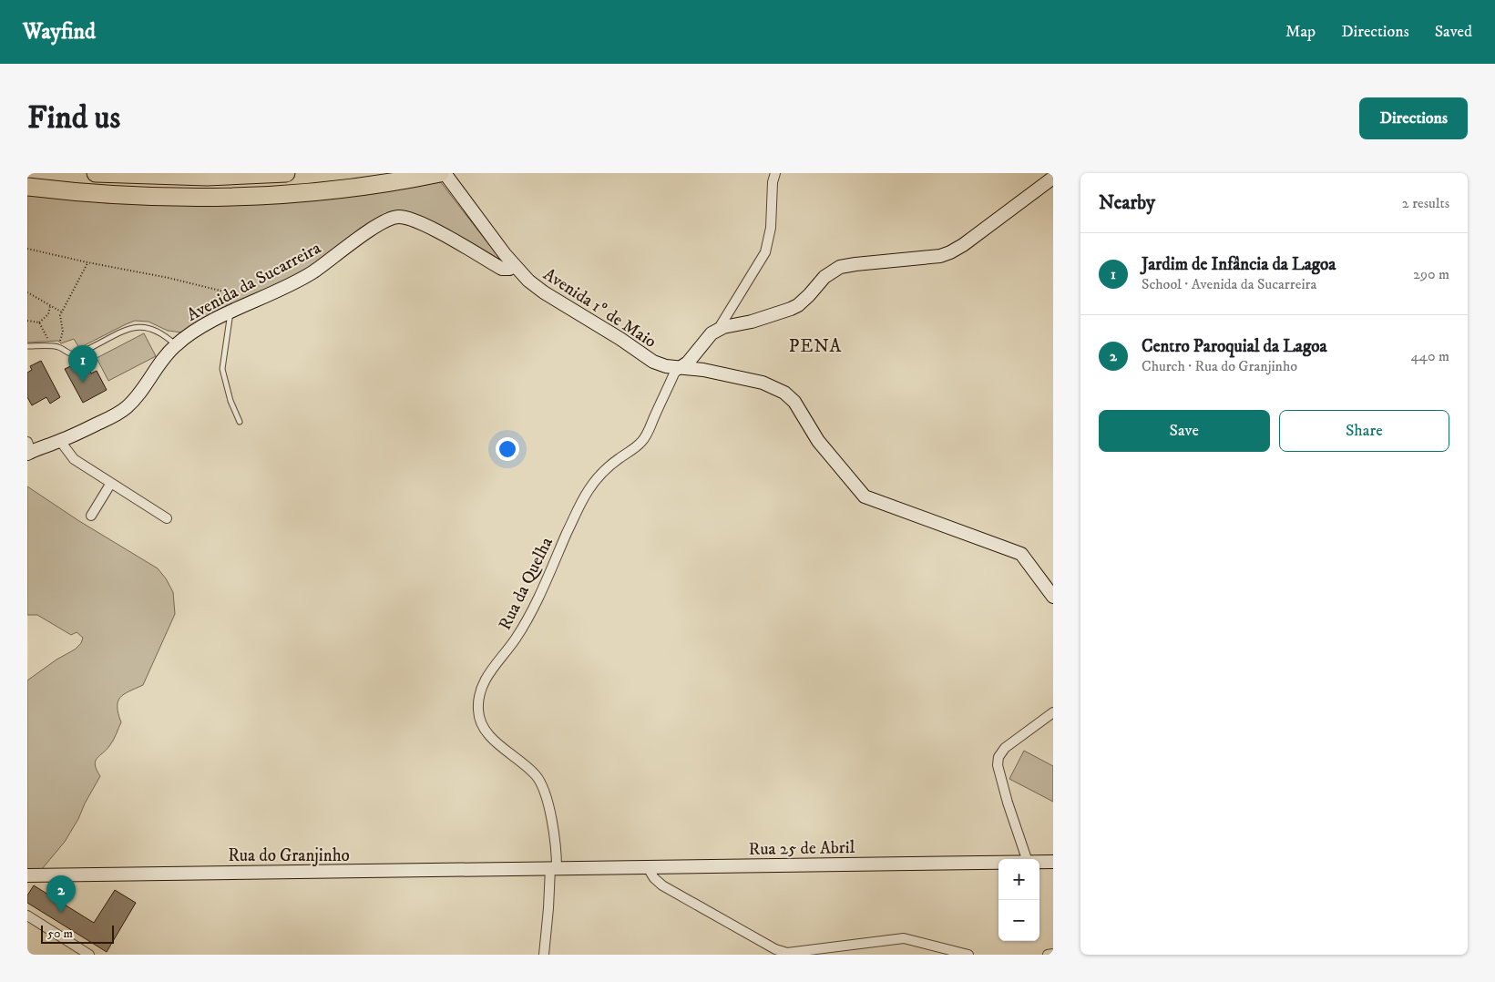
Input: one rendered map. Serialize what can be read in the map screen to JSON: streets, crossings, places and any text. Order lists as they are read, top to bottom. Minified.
{"streets":{"street":["Avenida da Sucarreira","Avenida 1º de Maio","Rua da Quelha","Rua 25 de Abril","Rua do Granjinho"]},"crossings":[["Avenida da Sucarreira","Avenida 1º de Maio"],["Avenida 1º de Maio","Rua da Quelha"],["Rua da Quelha","Rua 25 de Abril"],["Rua da Quelha","Rua do Granjinho"],["Rua 25 de Abril","Rua do Granjinho"]],"districts":["PENA"],"scale_bar":"50 m","page":{"header":"Wayfind","nav":["Map","Directions","Saved"],"buttons":["Directions",["Save","Share"]],"title":"Find us","heading":["Nearby","2 results"],"list":[{"mark":"1","name":"Jardim de Infância da Lagoa","note":"School · Avenida da Sucarreira","value":"290 m"},{"mark":"2","name":"Centro Paroquial da Lagoa","note":"Church · Rua do Granjinho","value":"440 m"}],"pins":["1","2"],"map_buttons":["+","−"],"scale":"50 m"}}
